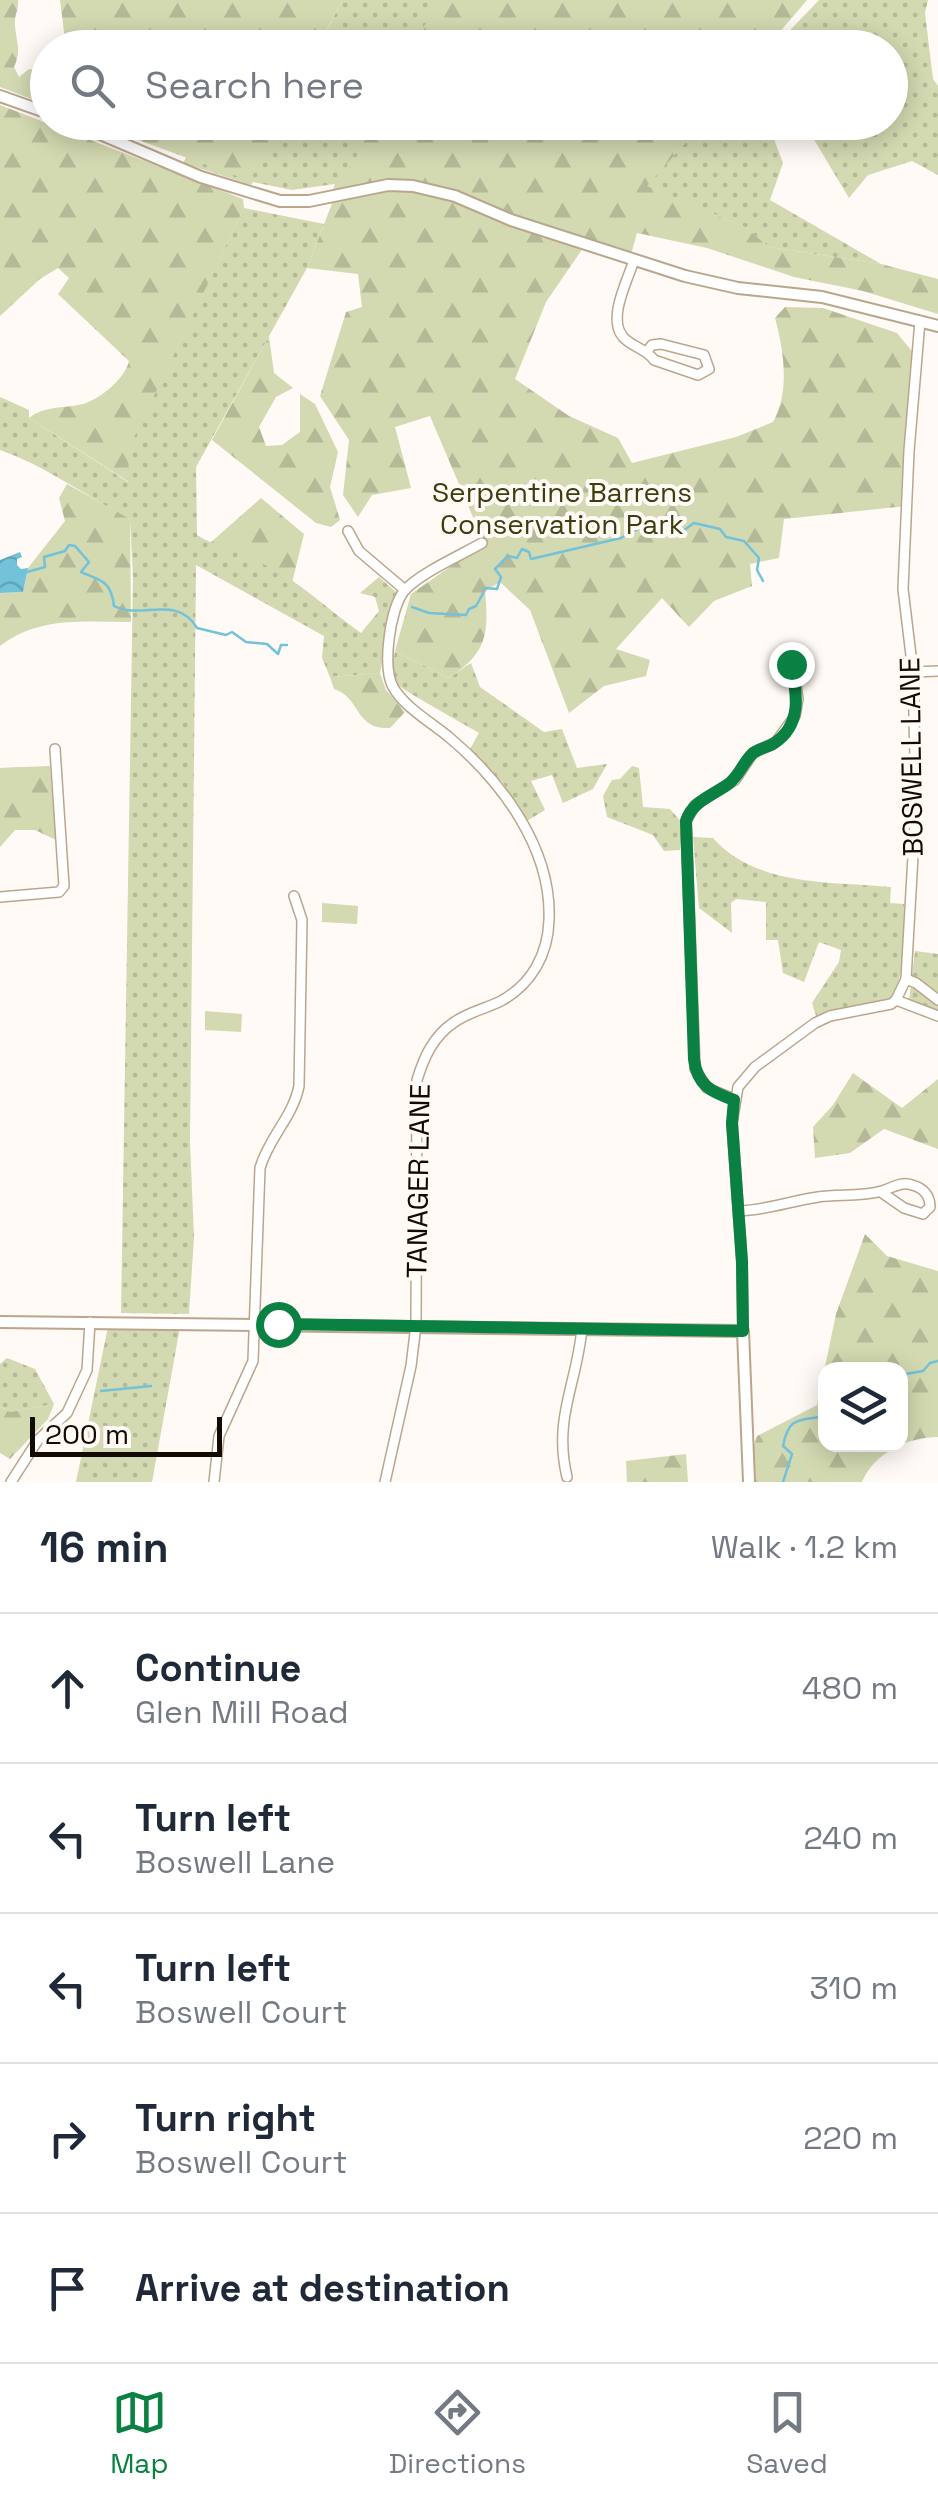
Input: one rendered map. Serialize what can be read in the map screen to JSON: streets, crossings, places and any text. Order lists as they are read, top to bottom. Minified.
{"streets":{"street":["BOSWELL LANE","TANAGER LANE"]},"parks":["Serpentine Barrens Conservation Park"],"scale_bar":"200 m","page":{"search":"Search here","scale":"200 m","heading":["16 min","Walk · 1.2 km"],"list":[["Continue","Glen Mill Road","480 m"],["Turn left","Boswell Lane","240 m"],["Turn left","Boswell Court","310 m"],["Turn right","Boswell Court","220 m"],"Arrive at destination"],"nav":["Map","Directions","Saved"]}}
